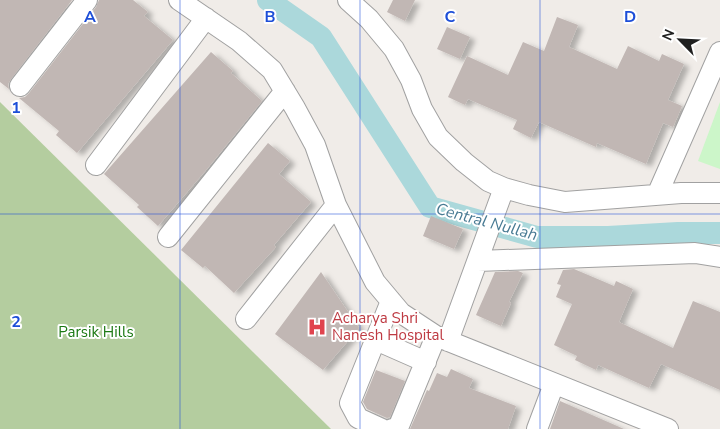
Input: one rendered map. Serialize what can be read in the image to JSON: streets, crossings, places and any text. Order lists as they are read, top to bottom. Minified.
{"water":["Central Nullah"],"parks":["Parsik Hills"],"places":{"hospital":["Acharya Shri Nanesh Hospital"]},"north":"top left","grid":{"columns":["A","B","C","D"],"rows":["1","2"]}}
